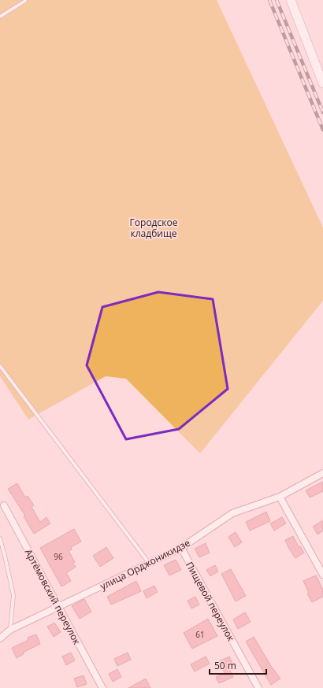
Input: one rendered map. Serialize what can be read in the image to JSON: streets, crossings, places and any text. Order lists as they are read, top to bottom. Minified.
{"streets":{"street":["улица Орджоникидзе","Артёмовский переулок","Пищевой переулок"]},"crossings":[["улица Орджоникидзе","Артёмовский переулок"],["улица Орджоникидзе","Пищевой переулок"]],"parks":["Городское кладбище"],"house_numbers":["96","61"],"scale_bar":"50 m"}
